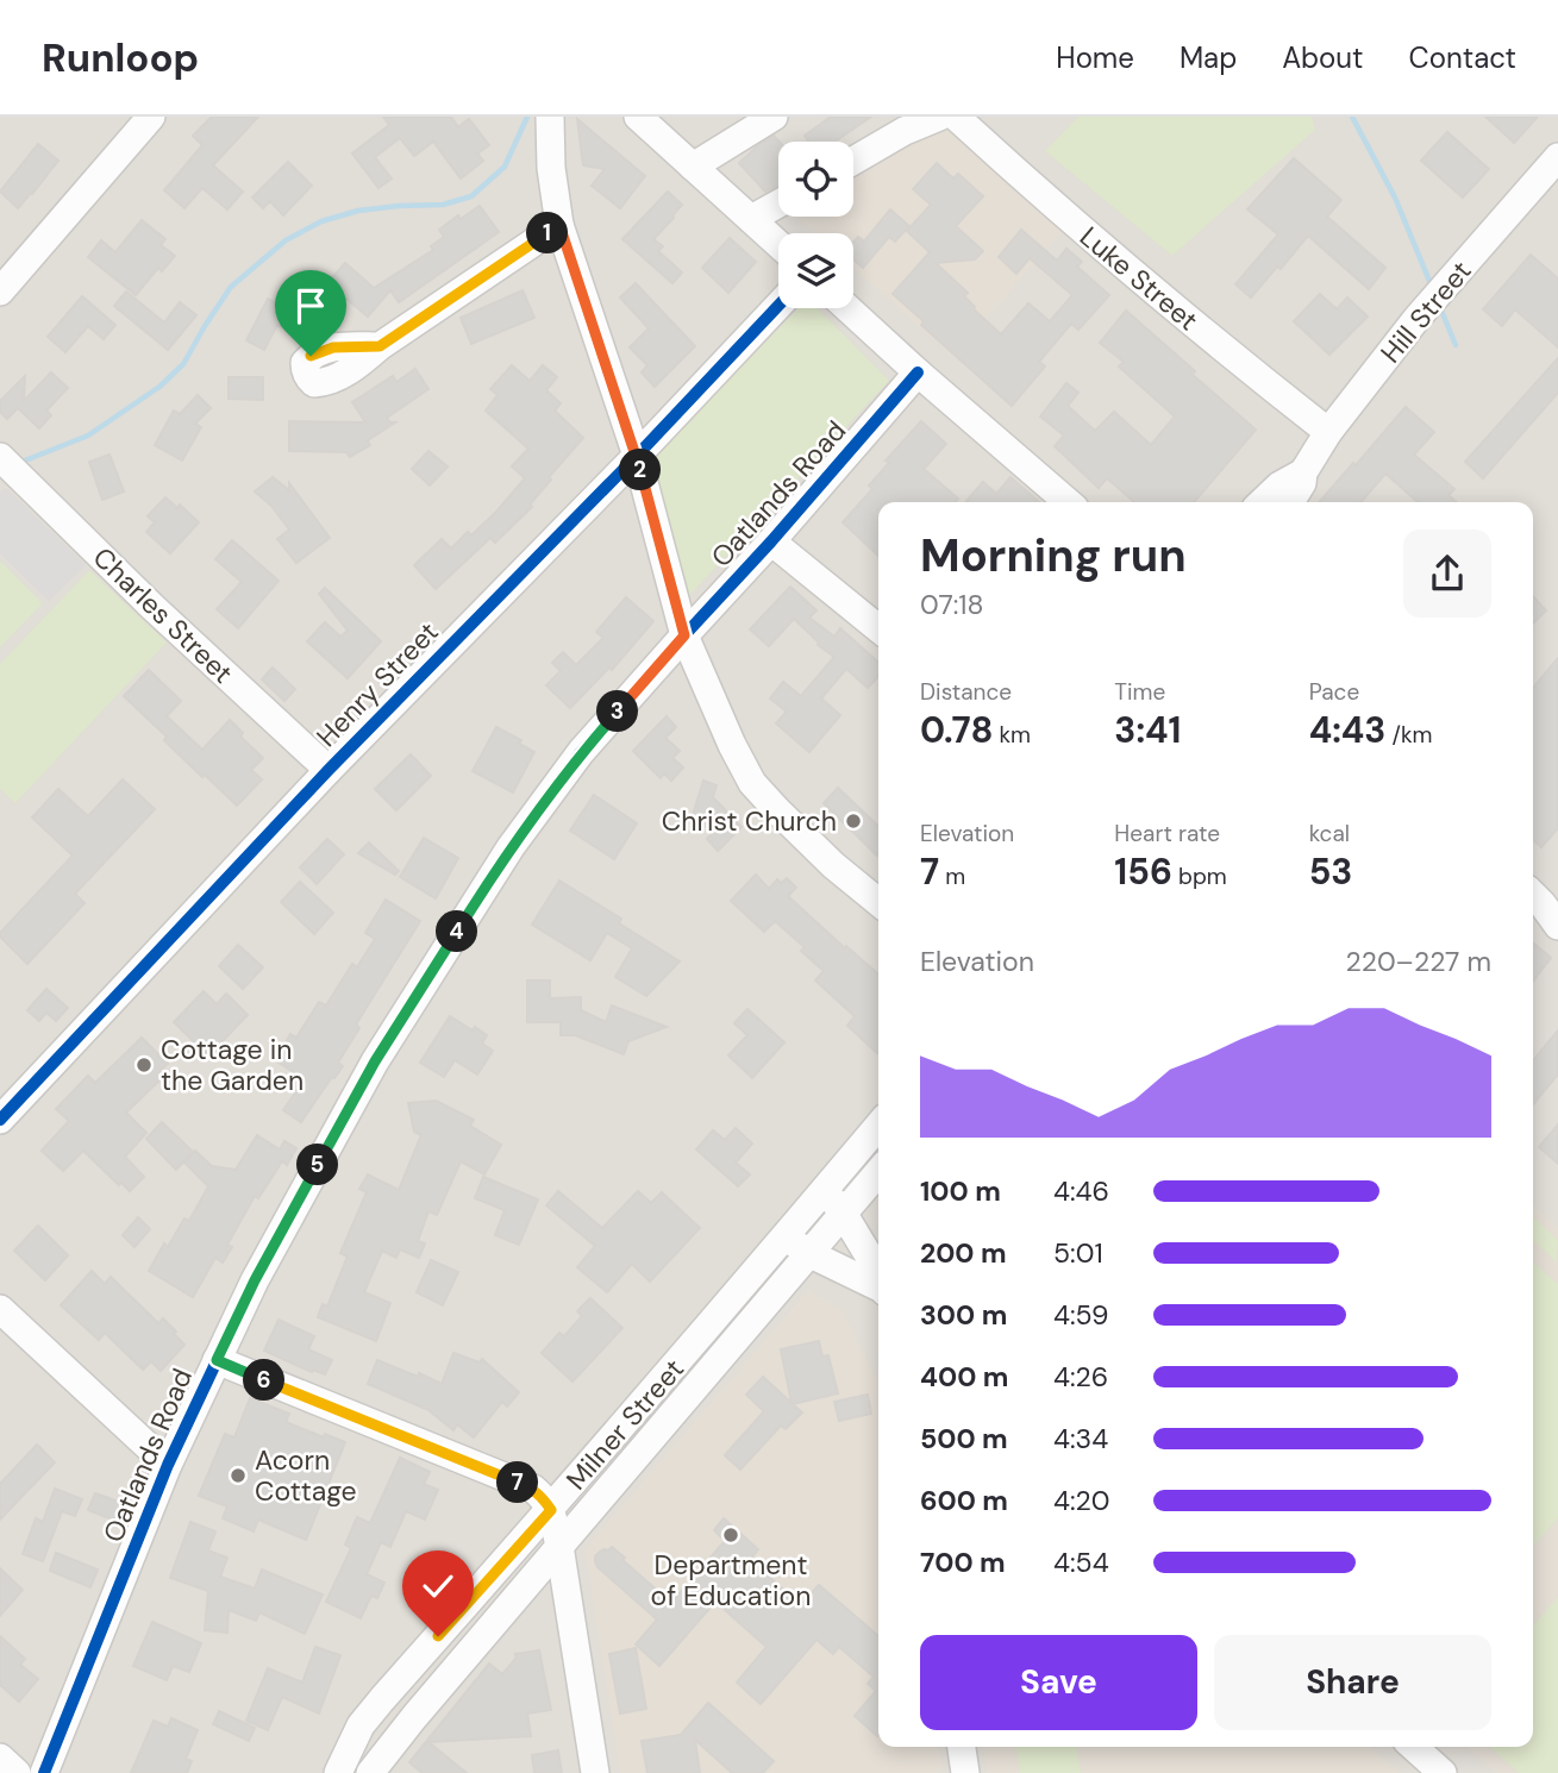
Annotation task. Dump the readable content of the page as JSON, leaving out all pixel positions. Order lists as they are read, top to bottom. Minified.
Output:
{"streets":{"street":["Luke Street","Hill Street","Oatlands Road","Charles Street","Henry Street","Milner Street"]},"crossings":[["Luke Street","Hill Street"],["Charles Street","Henry Street"]],"places":["Christ Church","Cottage in the Garden","Acorn Cottage","Department of Education"],"page":{"header":"Runloop","nav":["Home","Map","About","Contact"],"pins":["1","2","3","4","5","6","7"],"heading":["Morning run","07:18"],"stats":[["Distance","0.78 km"],["Time","3:41"],["Pace","4:43 /km"],["Elevation","7 m"],["Heart rate","156 bpm"],["kcal","53"]],"chart":["Elevation","220–227 m"],"list":[{"name":"100 m","note":"4:46"},{"name":"200 m","note":"5:01"},{"name":"300 m","note":"4:59"},{"name":"400 m","note":"4:26"},{"name":"500 m","note":"4:34"},{"name":"600 m","note":"4:20"},{"name":"700 m","note":"4:54"}],"buttons":["Save","Share"]}}
